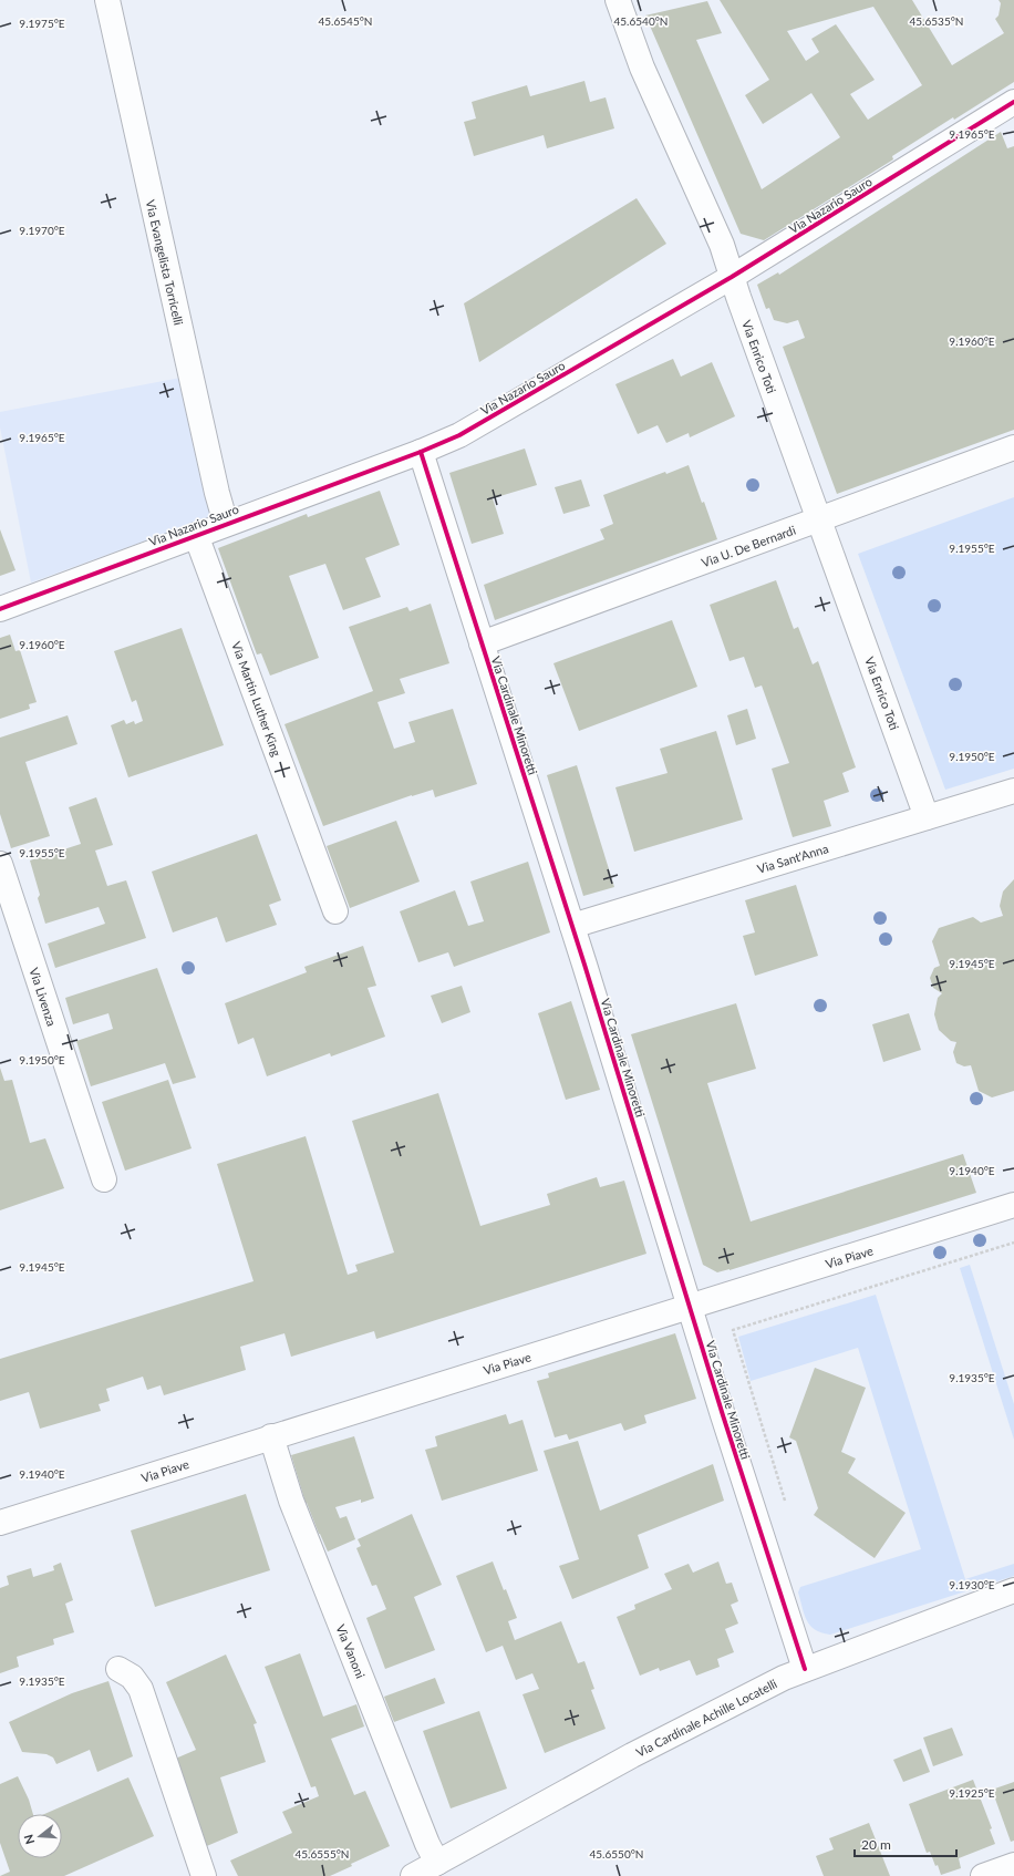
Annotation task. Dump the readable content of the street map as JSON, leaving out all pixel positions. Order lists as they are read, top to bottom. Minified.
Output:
{"streets":{"street":["Via Nazario Sauro","Via Evangelista Torricelli","Via Enrico Toti","Via U. De Bernardi","Via Martin Luther King","Via Cardinale Minoretti","Via Sant'Anna","Via Livenza","Via Piave","Via Vanoni","Via Cardinale Achille Locatelli"]},"crossings":[["Via Nazario Sauro","Via Evangelista Torricelli"],["Via Nazario Sauro","Via Enrico Toti"],["Via Nazario Sauro","Via Martin Luther King"],["Via Nazario Sauro","Via Cardinale Minoretti"],["Via Enrico Toti","Via U. De Bernardi"],["Via Enrico Toti","Via Sant'Anna"],["Via U. De Bernardi","Via Cardinale Minoretti"],["Via Cardinale Minoretti","Via Sant'Anna"],["Via Cardinale Minoretti","Via Piave"],["Via Cardinale Minoretti","Via Cardinale Achille Locatelli"],["Via Piave","Via Vanoni"],["Via Vanoni","Via Cardinale Achille Locatelli"]],"scale_bar":"20 m","north":"left","coordinates":["45.6545°N","45.6540°N","45.6535°N","9.1975°E","9.1965°E","9.1970°E","9.1960°E","9.1955°E","9.1950°E","9.1945°E","9.1940°E","9.1935°E","9.1930°E","9.1925°E","45.6555°N","45.6550°N"]}
